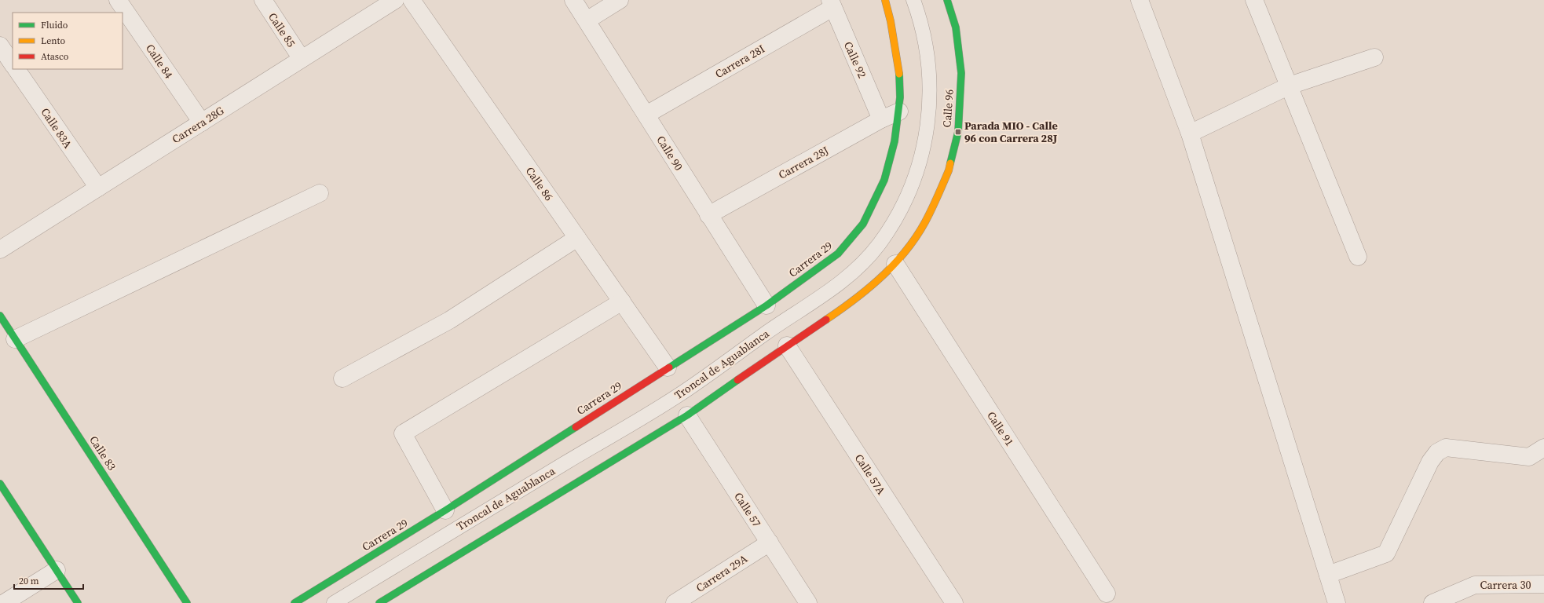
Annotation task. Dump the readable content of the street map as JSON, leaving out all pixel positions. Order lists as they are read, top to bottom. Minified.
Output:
{"streets":{"street":["Calle 85","Calle 92","Calle 84","Carrera 28I","Calle 96","Carrera 28G","Calle 83A","Calle 90","Carrera 28J","Calle 86","Carrera 29","Calle 91","Calle 83","Calle 57A","Calle 57","Carrera 29A","Carrera 30"],"lane":["Troncal de Aguablanca"]},"crossings":[["Calle 85","Carrera 28G"],["Calle 92","Carrera 28I"],["Calle 92","Carrera 28J"],["Calle 84","Carrera 28G"],["Carrera 28I","Calle 90"],["Calle 96","Calle 91"],["Carrera 28G","Calle 83A"],["Calle 90","Carrera 28J"],["Calle 90","Carrera 29"],["Carrera 28J","Carrera 29"],["Calle 86","Carrera 29"],["Calle 57","Carrera 29A"]],"places":{"transit":["Parada MIO - Calle 96 con Carrera 28J"]},"legend":["Fluido","Lento","Atasco"],"scale_bar":"20 m"}
